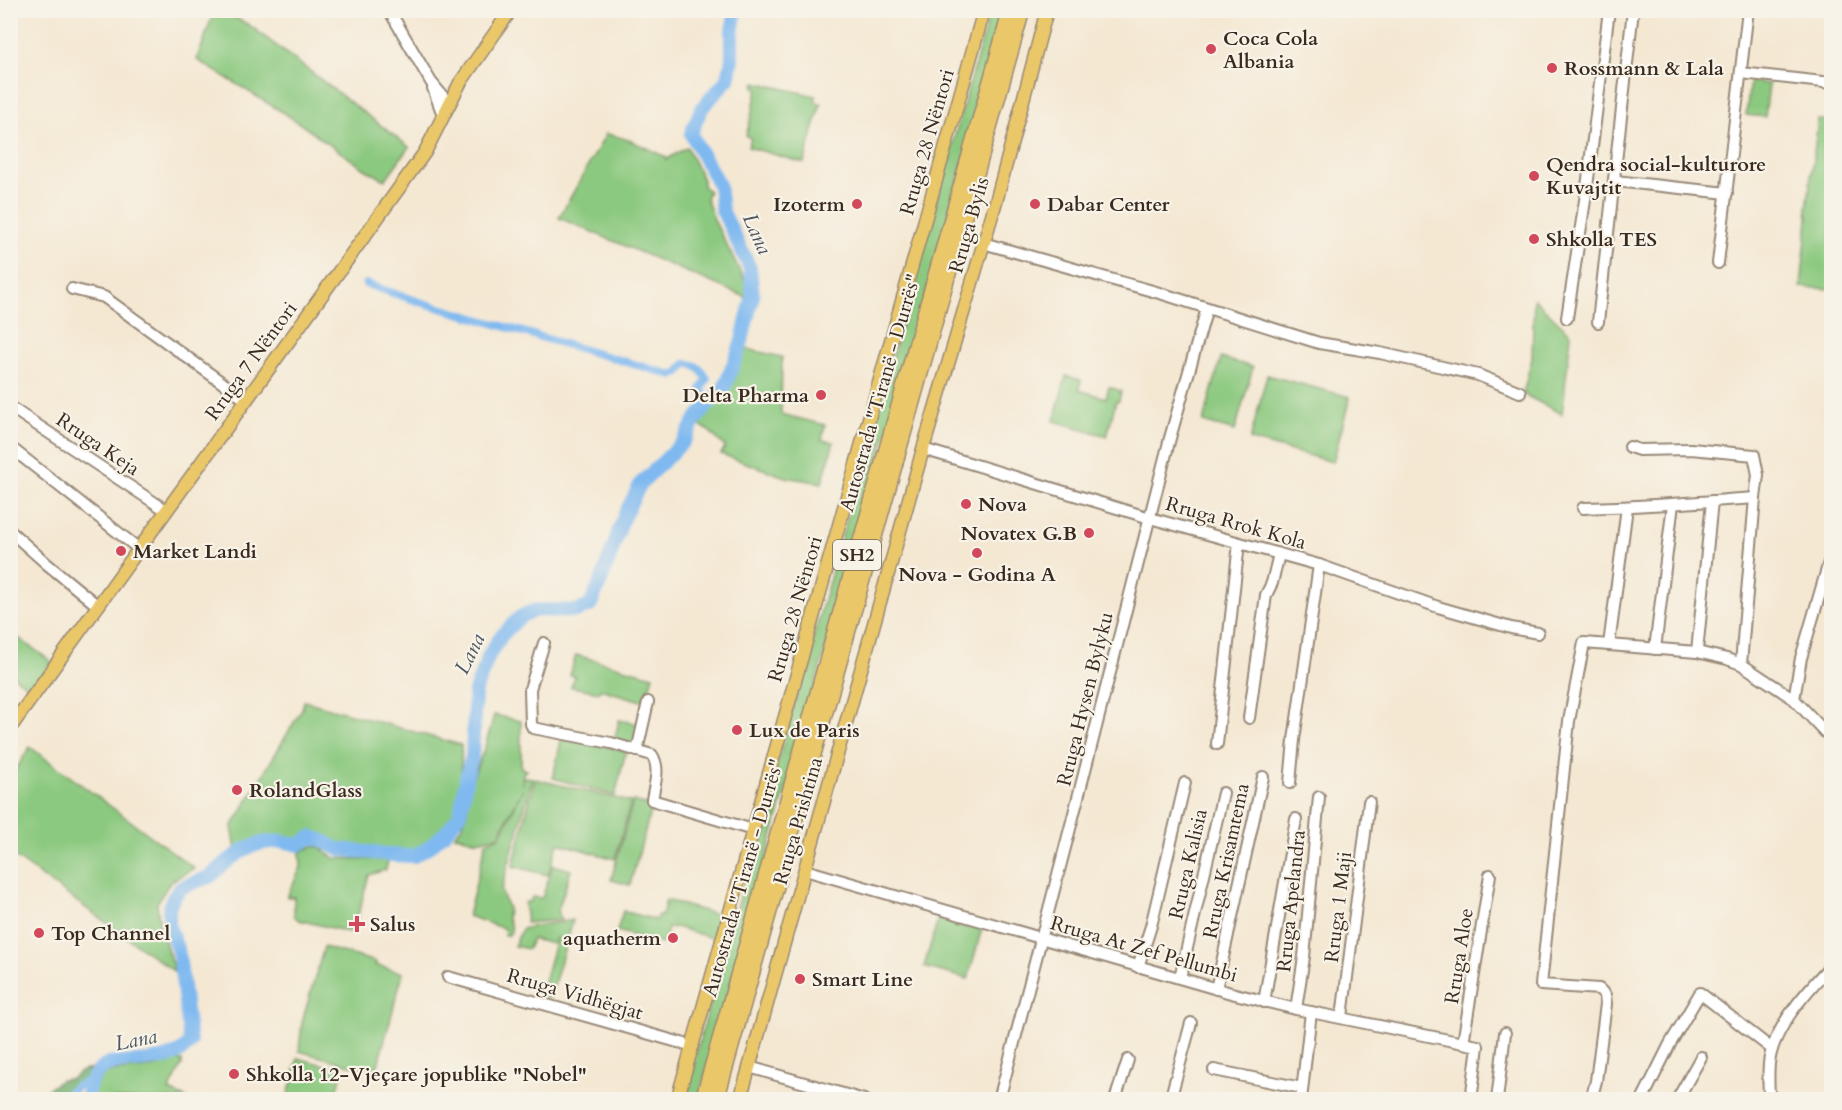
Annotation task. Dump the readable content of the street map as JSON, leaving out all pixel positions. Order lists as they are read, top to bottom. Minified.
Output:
{"streets":{"highway":["Autostrada \"Tiranë - Durrës\"","SH2"],"main road":["Rruga 28 Nëntori","Rruga Bylis","Rruga 7 Nëntori","Rruga Prishtina"],"street":["Rruga Keja","Rruga Rrok Kola","Rruga Hysen Bylyku","Rruga Krisamtema","Rruga Kalisia","Rruga Apelandra","Rruga 1 Maji","Rruga At Zef Pellumbi","Rruga Aloe","Rruga Vidhëgjat"]},"crossings":[["Rruga 28 Nëntori","Rruga Vidhëgjat"],["Rruga Bylis","Rruga Rrok Kola"],["Rruga Bylis","Rruga Prishtina"],["Rruga 7 Nëntori","Rruga Keja"],["Rruga Rrok Kola","Rruga Hysen Bylyku"],["Rruga Rrok Kola","Rruga Prishtina"],["Rruga Hysen Bylyku","Rruga At Zef Pellumbi"],["Rruga Prishtina","Rruga At Zef Pellumbi"],["Rruga Krisamtema","Rruga At Zef Pellumbi"],["Rruga Kalisia","Rruga At Zef Pellumbi"],["Rruga Apelandra","Rruga At Zef Pellumbi"],["Rruga 1 Maji","Rruga At Zef Pellumbi"],["Rruga At Zef Pellumbi","Rruga Aloe"]],"water":["Lana"],"places":{"other":["Coca Cola Albania","Rossmann & Lala","Qendra social-kulturore Kuvajtit","Izoterm","Dabar Center","Shkolla TES","Delta Pharma","Nova","Novatex G.B","Market Landi","Nova - Godina A","Lux de Paris","RolandGlass","Top Channel","aquatherm","Smart Line","Shkolla 12-Vjeçare jopublike \"Nobel\""],"health":["Salus"]}}
